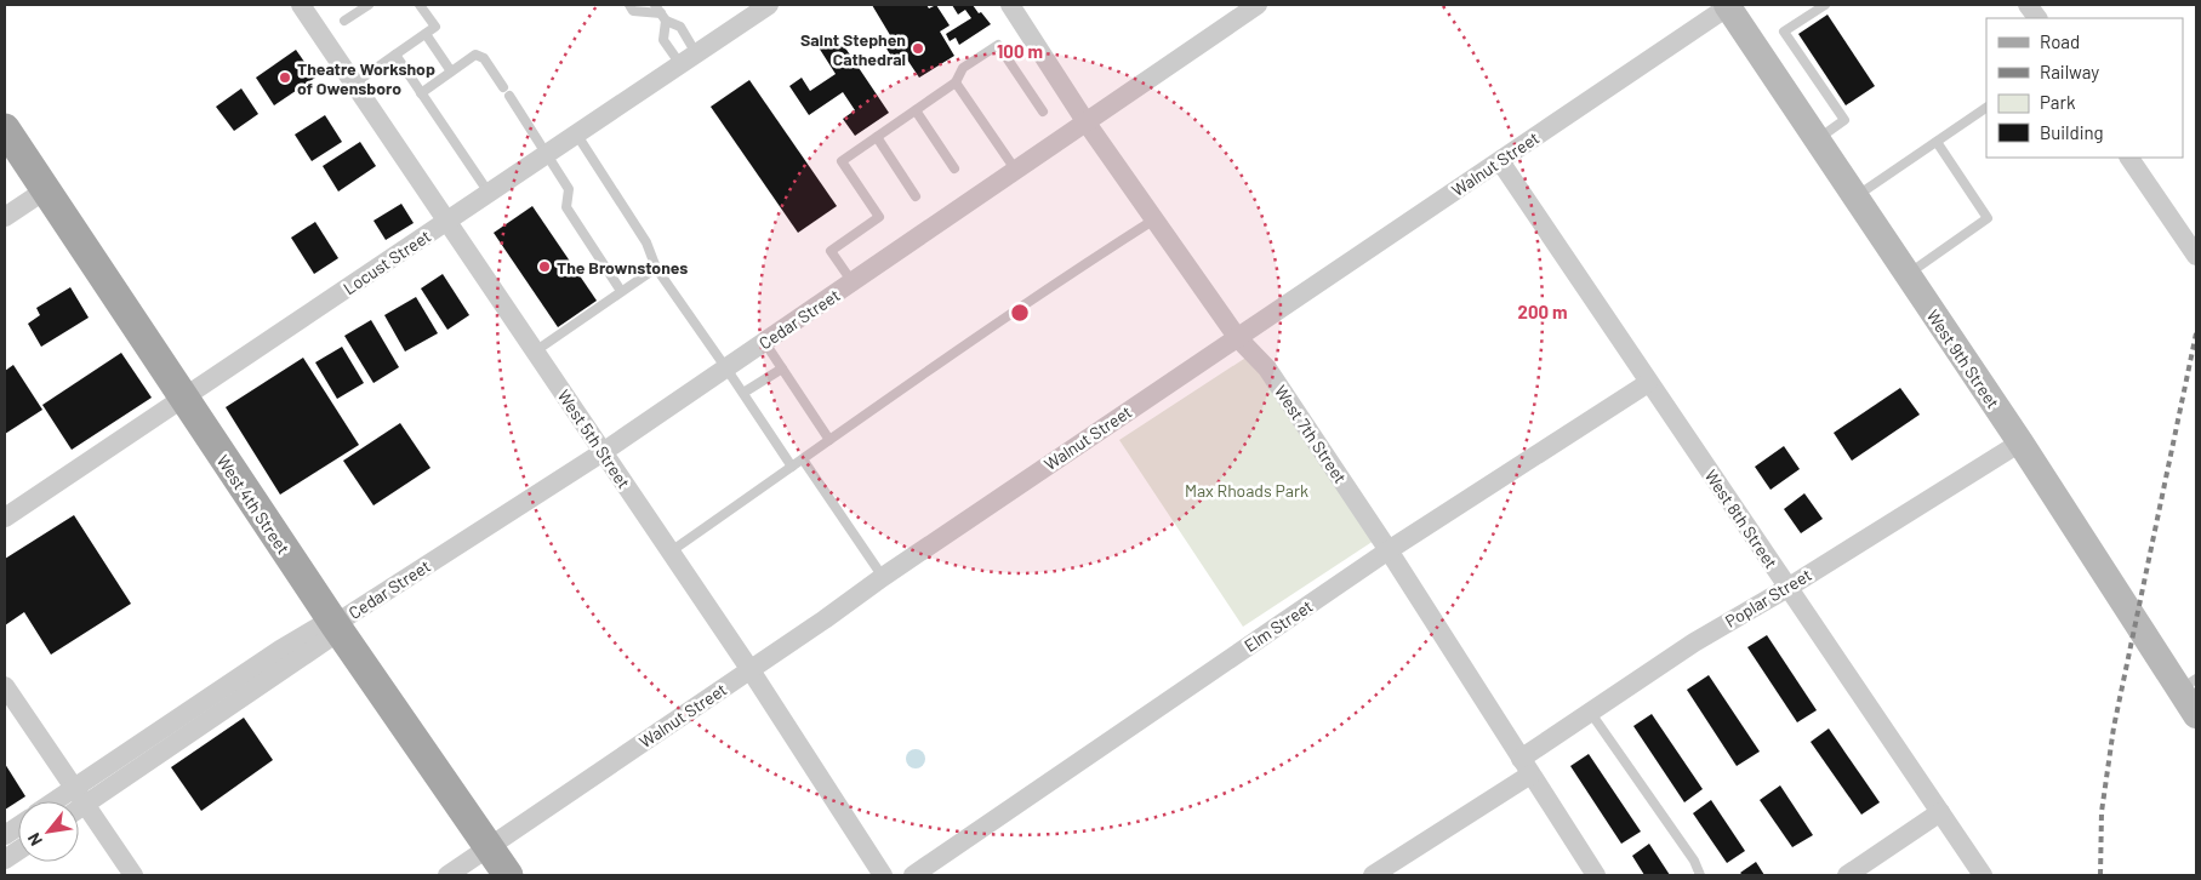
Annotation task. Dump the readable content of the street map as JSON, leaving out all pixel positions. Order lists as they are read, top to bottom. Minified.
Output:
{"streets":{"main road":["West 4th Street"],"street":["Walnut Street","Locust Street","Cedar Street","West 9th Street","West 7th Street","West 5th Street","West 8th Street","Poplar Street","Elm Street"]},"crossings":[["Walnut Street","West 9th Street"],["Walnut Street","West 7th Street"],["Walnut Street","West 5th Street"],["Walnut Street","West 4th Street"],["Walnut Street","West 8th Street"],["Locust Street","West 5th Street"],["Locust Street","West 4th Street"],["Cedar Street","West 7th Street"],["Cedar Street","West 5th Street"],["Cedar Street","West 4th Street"],["West 9th Street","Poplar Street"],["West 7th Street","Poplar Street"],["West 7th Street","Elm Street"],["West 8th Street","Poplar Street"],["West 8th Street","Elm Street"]],"parks":["Max Rhoads Park"],"places":["Saint Stephen Cathedral","Theatre Workshop of Owensboro","The Brownstones"],"legend":["Road","Railway","Park","Building"],"north":"bottom left","rings":["100 m","200 m"]}
